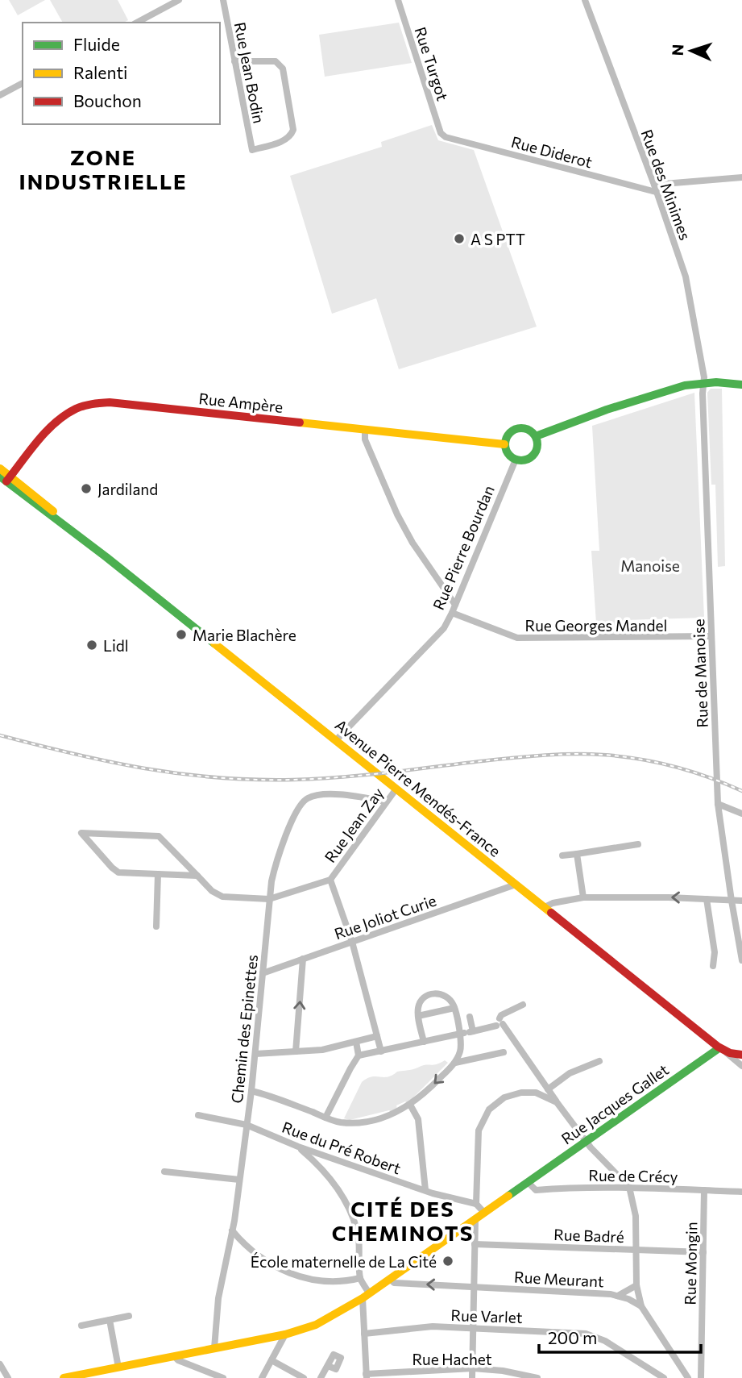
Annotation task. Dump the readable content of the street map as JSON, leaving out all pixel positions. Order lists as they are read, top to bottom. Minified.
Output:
{"streets":{"main road":["Rue Ampère","Avenue Pierre Mendés-France","Rue Jacques Gallet"],"street":["Rue Turgot","Rue Jean Bodin","Rue Diderot","Rue des Minimes","Rue Pierre Bourdan","Rue Georges Mandel","Rue de Manoise","Rue Jean Zay","Rue Joliot Curie","Chemin des Epinettes","Rue du Pré Robert","Rue de Crécy","Rue Badré","Rue Mongin","Rue Meurant","Rue Varlet","Rue Hachet"]},"crossings":[["Rue Turgot","Rue Diderot"],["Rue Diderot","Rue des Minimes"],["Rue des Minimes","Rue de Manoise"],["Rue Ampère","Rue Pierre Bourdan"],["Rue Ampère","Avenue Pierre Mendés-France"],["Rue Pierre Bourdan","Rue Georges Mandel"],["Rue Pierre Bourdan","Avenue Pierre Mendés-France"],["Rue Georges Mandel","Rue de Manoise"],["Avenue Pierre Mendés-France","Rue Jean Zay"],["Avenue Pierre Mendés-France","Rue Joliot Curie"],["Avenue Pierre Mendés-France","Rue Jacques Gallet"],["Rue Jean Zay","Chemin des Epinettes"],["Rue Joliot Curie","Chemin des Epinettes"],["Chemin des Epinettes","Rue Jacques Gallet"],["Chemin des Epinettes","Rue du Pré Robert"],["Rue Jacques Gallet","Rue de Crécy"],["Rue Jacques Gallet","Rue Meurant"],["Rue de Crécy","Rue Mongin"],["Rue Badré","Rue Mongin"]],"districts":["ZONE INDUSTRIELLE","CITÉ DES CHEMINOTS"],"parks":["Manoise"],"places":["A S PTT","Jardiland","Marie Blachère","Lidl","École maternelle de La Cité"],"legend":["Fluide","Ralenti","Bouchon"],"scale_bar":"200 m","north":"left"}
